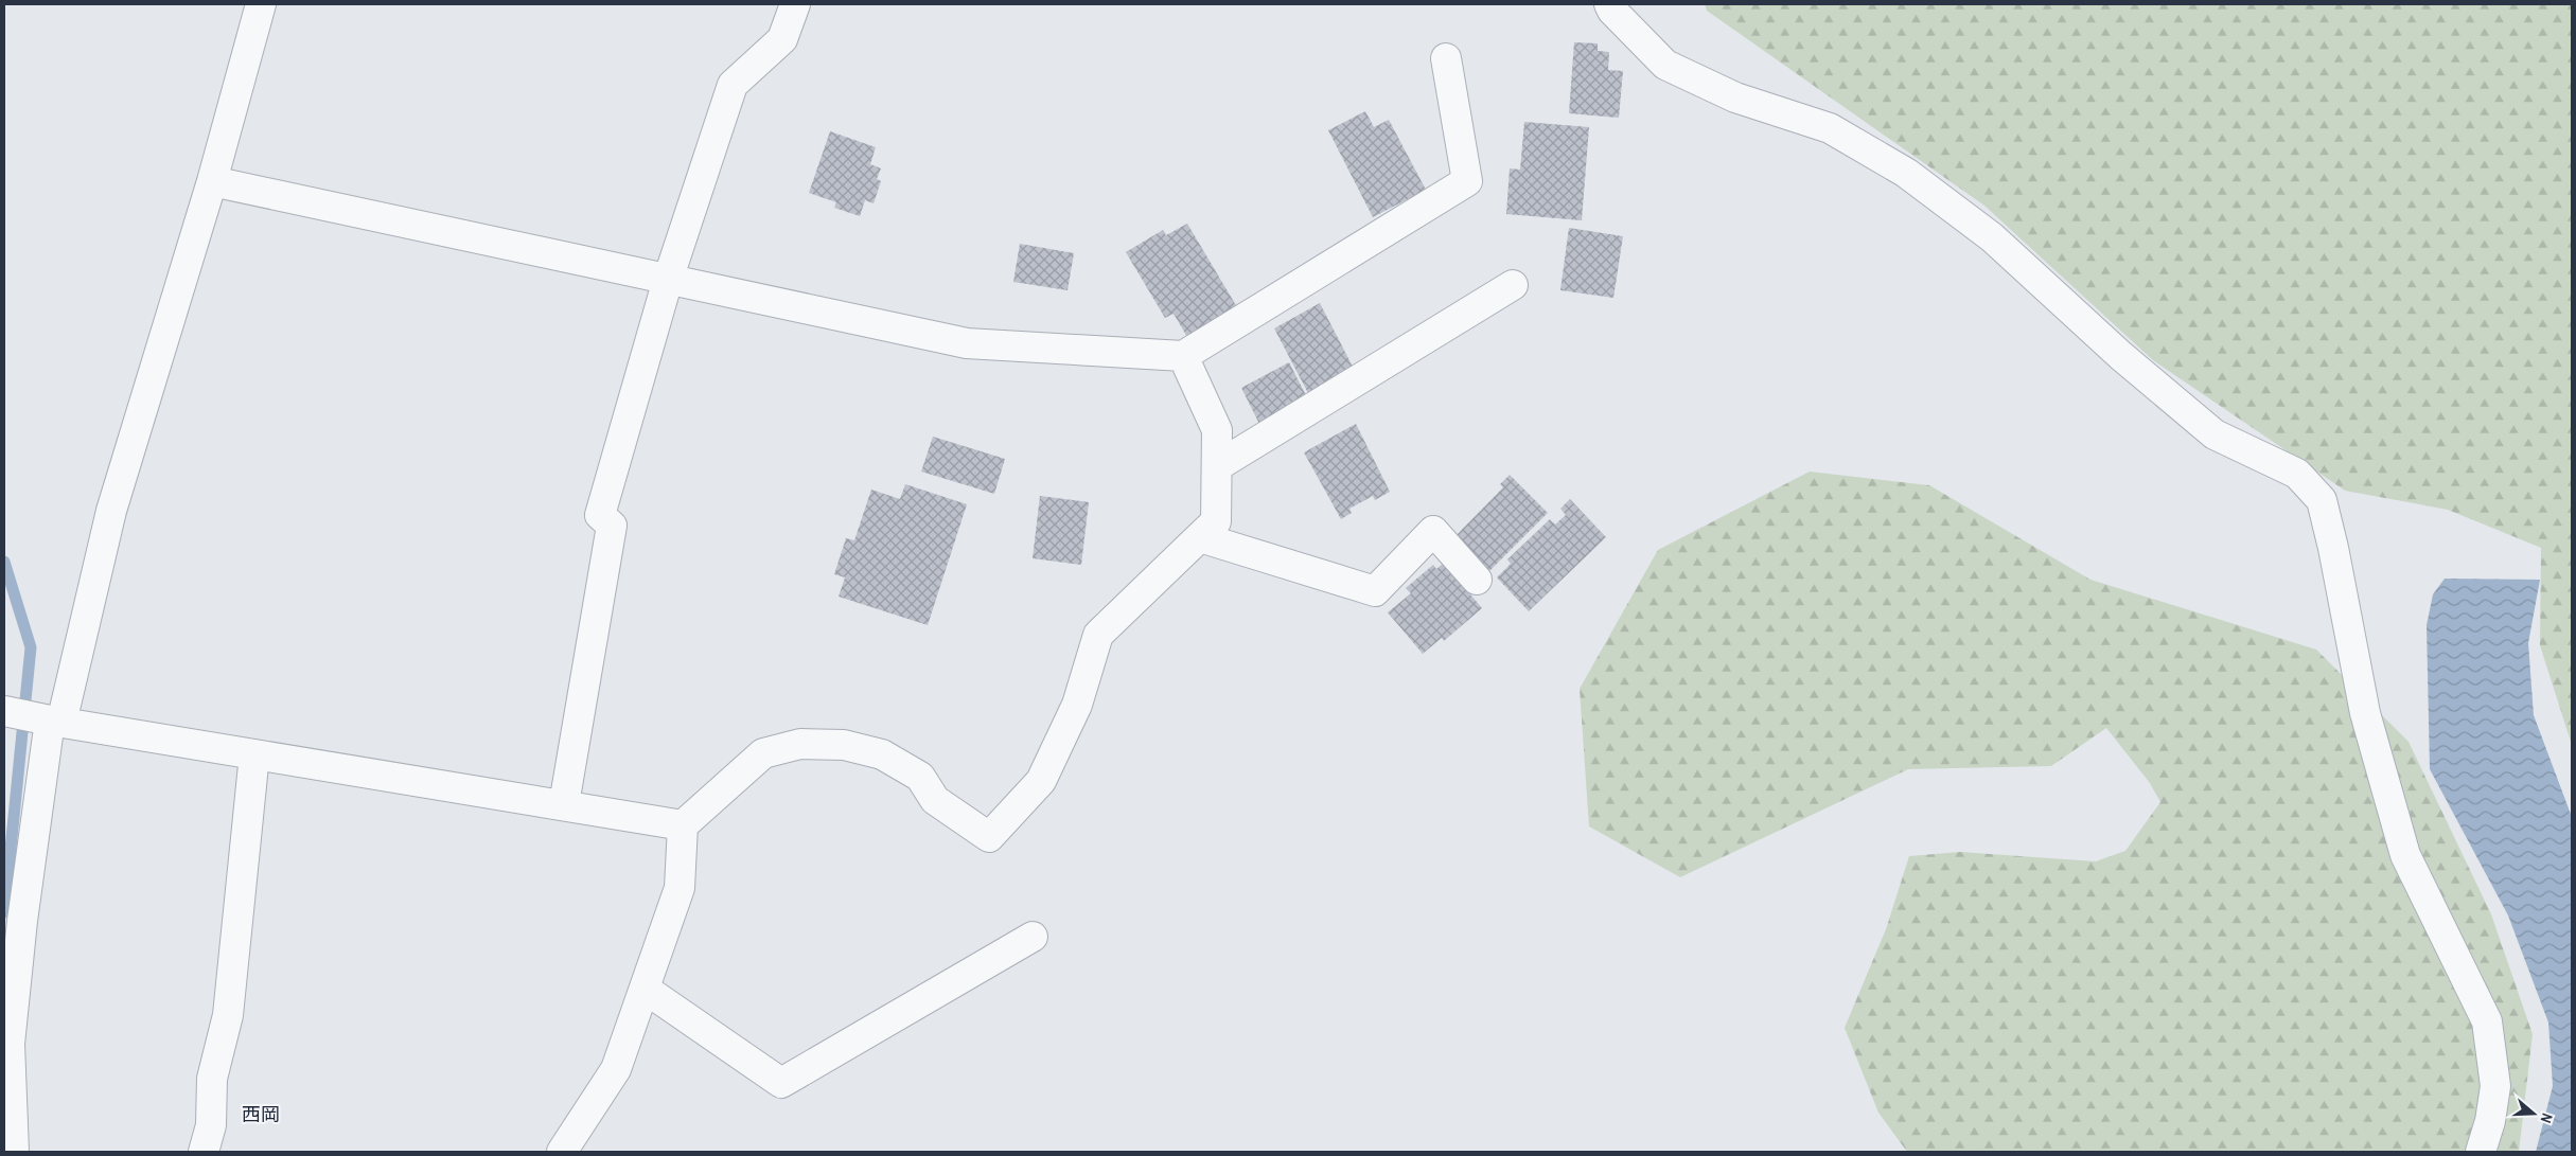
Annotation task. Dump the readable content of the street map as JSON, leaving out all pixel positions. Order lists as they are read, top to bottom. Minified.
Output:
{"districts":["西岡"],"north":"right"}
